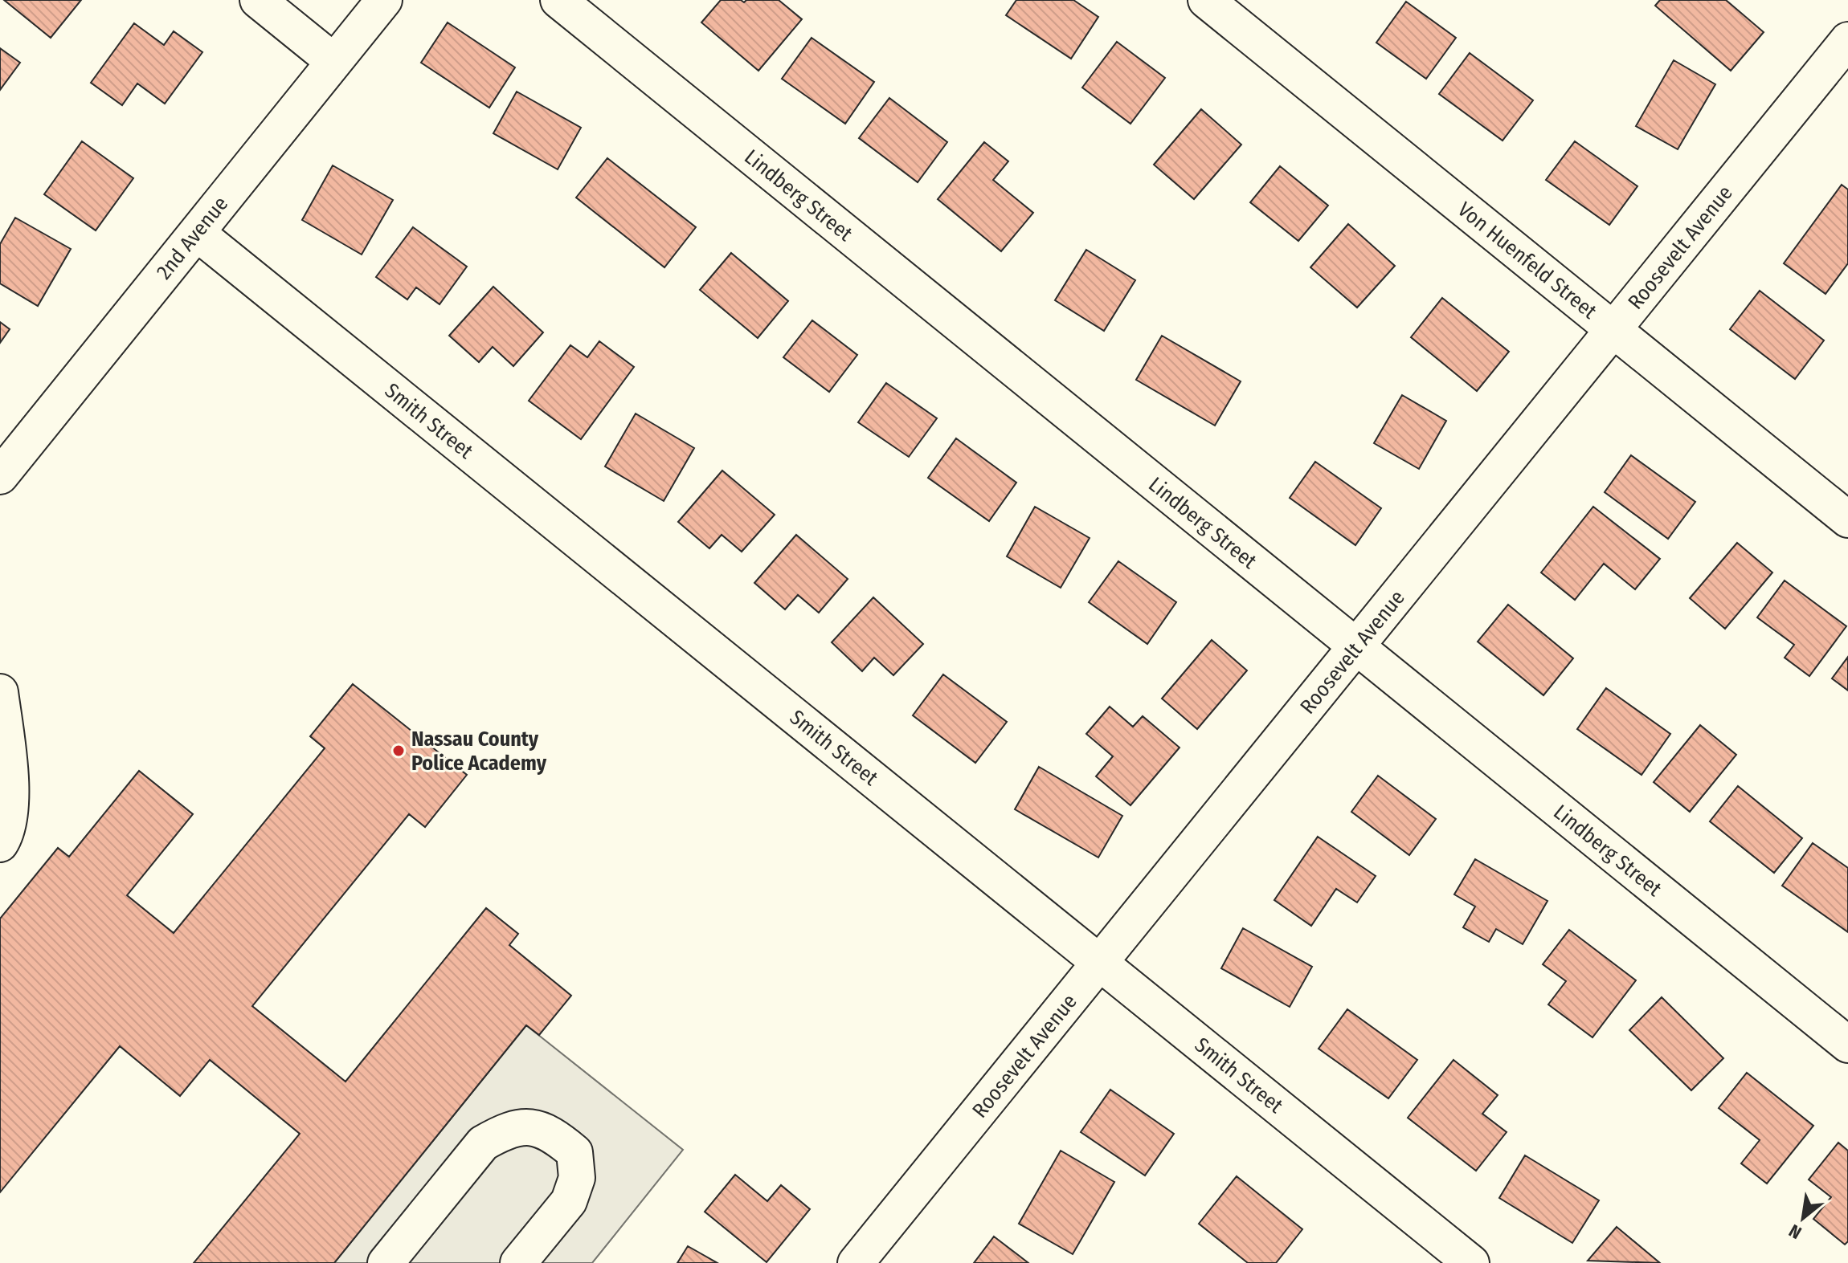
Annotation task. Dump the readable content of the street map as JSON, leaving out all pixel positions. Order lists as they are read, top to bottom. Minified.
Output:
{"streets":{"street":["Lindberg Street","2nd Avenue","Roosevelt Avenue","Von Huenfeld Street","Smith Street"]},"crossings":[["Lindberg Street","Roosevelt Avenue"],["2nd Avenue","Smith Street"],["Roosevelt Avenue","Von Huenfeld Street"],["Roosevelt Avenue","Smith Street"]],"places":["Nassau County Police Academy"],"north":"bottom left"}
